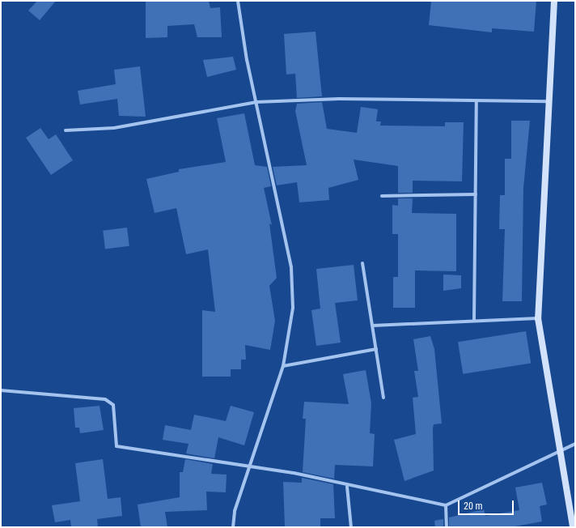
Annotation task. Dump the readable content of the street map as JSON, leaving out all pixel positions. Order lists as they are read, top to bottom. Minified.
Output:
{"scale_bar":"20 m"}
